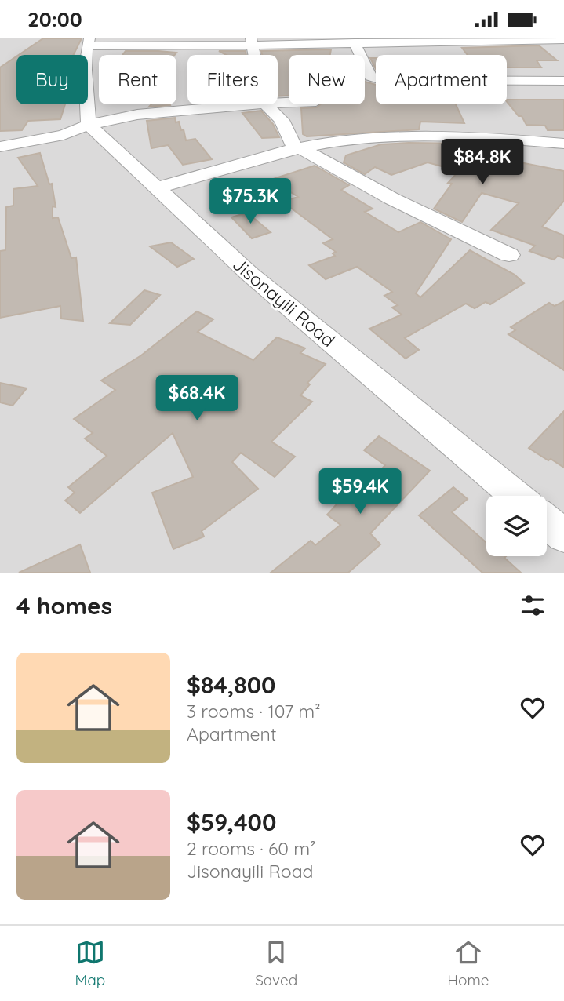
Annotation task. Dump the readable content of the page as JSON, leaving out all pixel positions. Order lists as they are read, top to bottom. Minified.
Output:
{"streets":{"street":["Jisonayili Road"]},"page":{"status":"20:00","chip":["Buy","Rent","Filters","New","Apartment"],"price":["$84.8K","$75.3K","$68.4K","$59.4K"],"heading":"4 homes","list":[{"name":"$84,800","note":"3 rooms · 107 m² · Apartment"},{"name":"$59,400","note":"2 rooms · 60 m² · Jisonayili Road"}],"tabs":["Map","Saved","Home"]}}
